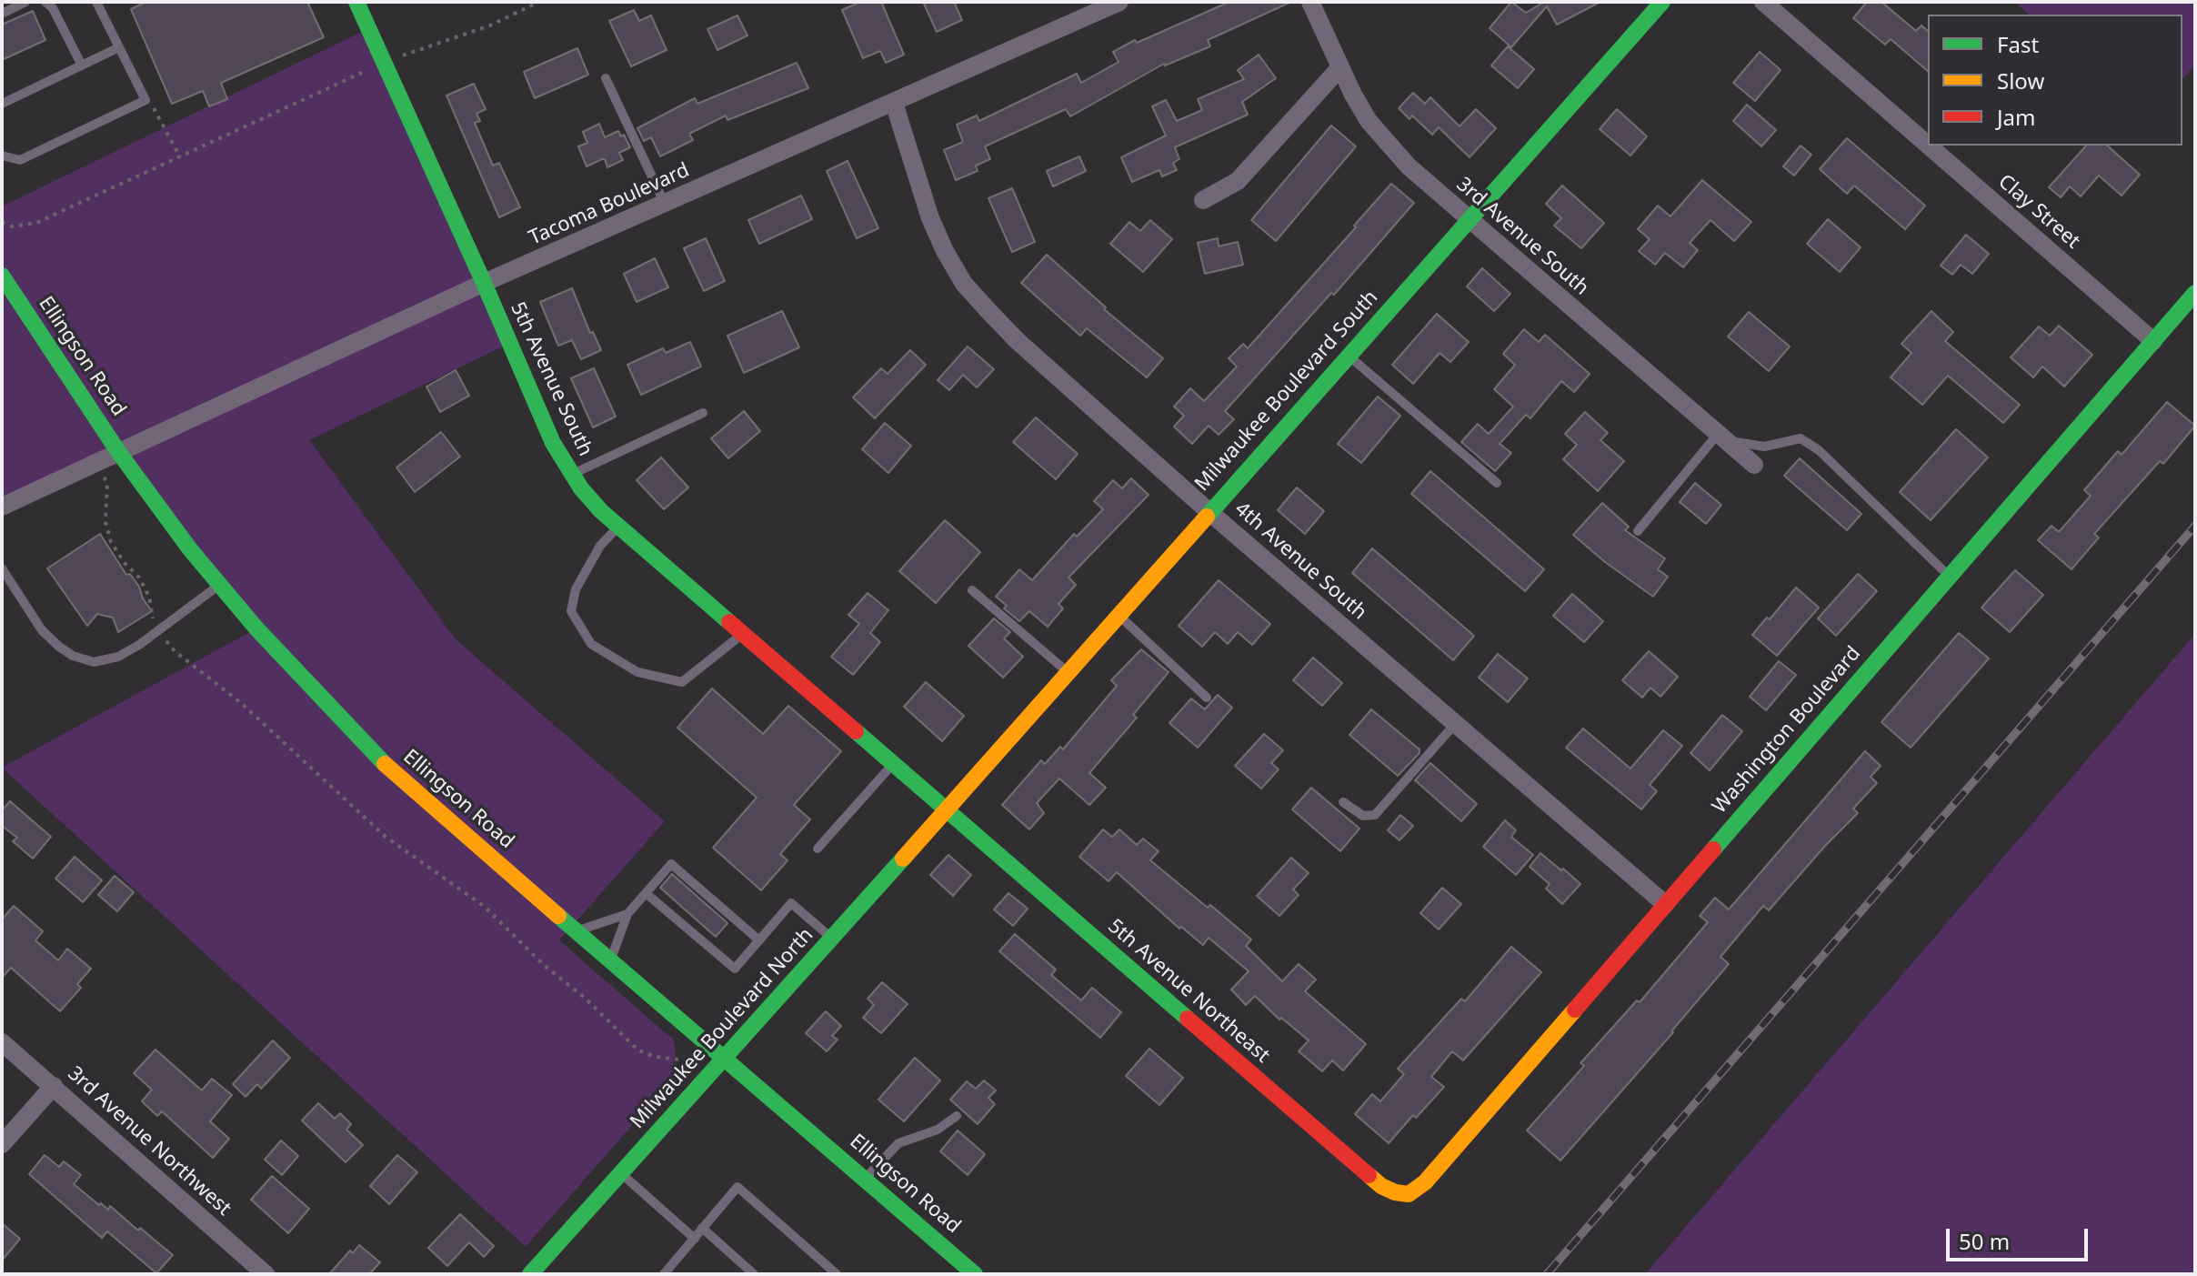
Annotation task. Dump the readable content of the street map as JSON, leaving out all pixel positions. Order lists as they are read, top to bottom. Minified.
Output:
{"streets":{"street":["Tacoma Boulevard","Clay Street","3rd Avenue South","Ellingson Road","5th Avenue South","Milwaukee Boulevard South","4th Avenue South","Washington Boulevard","5th Avenue Northeast","Milwaukee Boulevard North","3rd Avenue Northwest"]},"crossings":[["Tacoma Boulevard","Ellingson Road"],["Tacoma Boulevard","5th Avenue South"],["Tacoma Boulevard","4th Avenue South"],["Clay Street","Washington Boulevard"],["3rd Avenue South","Milwaukee Boulevard South"],["Ellingson Road","Milwaukee Boulevard North"],["5th Avenue South","Milwaukee Boulevard South"],["5th Avenue South","5th Avenue Northeast"],["5th Avenue South","Milwaukee Boulevard North"],["Milwaukee Boulevard South","4th Avenue South"],["Milwaukee Boulevard South","5th Avenue Northeast"],["Milwaukee Boulevard South","Milwaukee Boulevard North"],["4th Avenue South","Washington Boulevard"],["Washington Boulevard","5th Avenue Northeast"],["5th Avenue Northeast","Milwaukee Boulevard North"]],"legend":["Fast","Slow","Jam"],"scale_bar":"50 m"}
